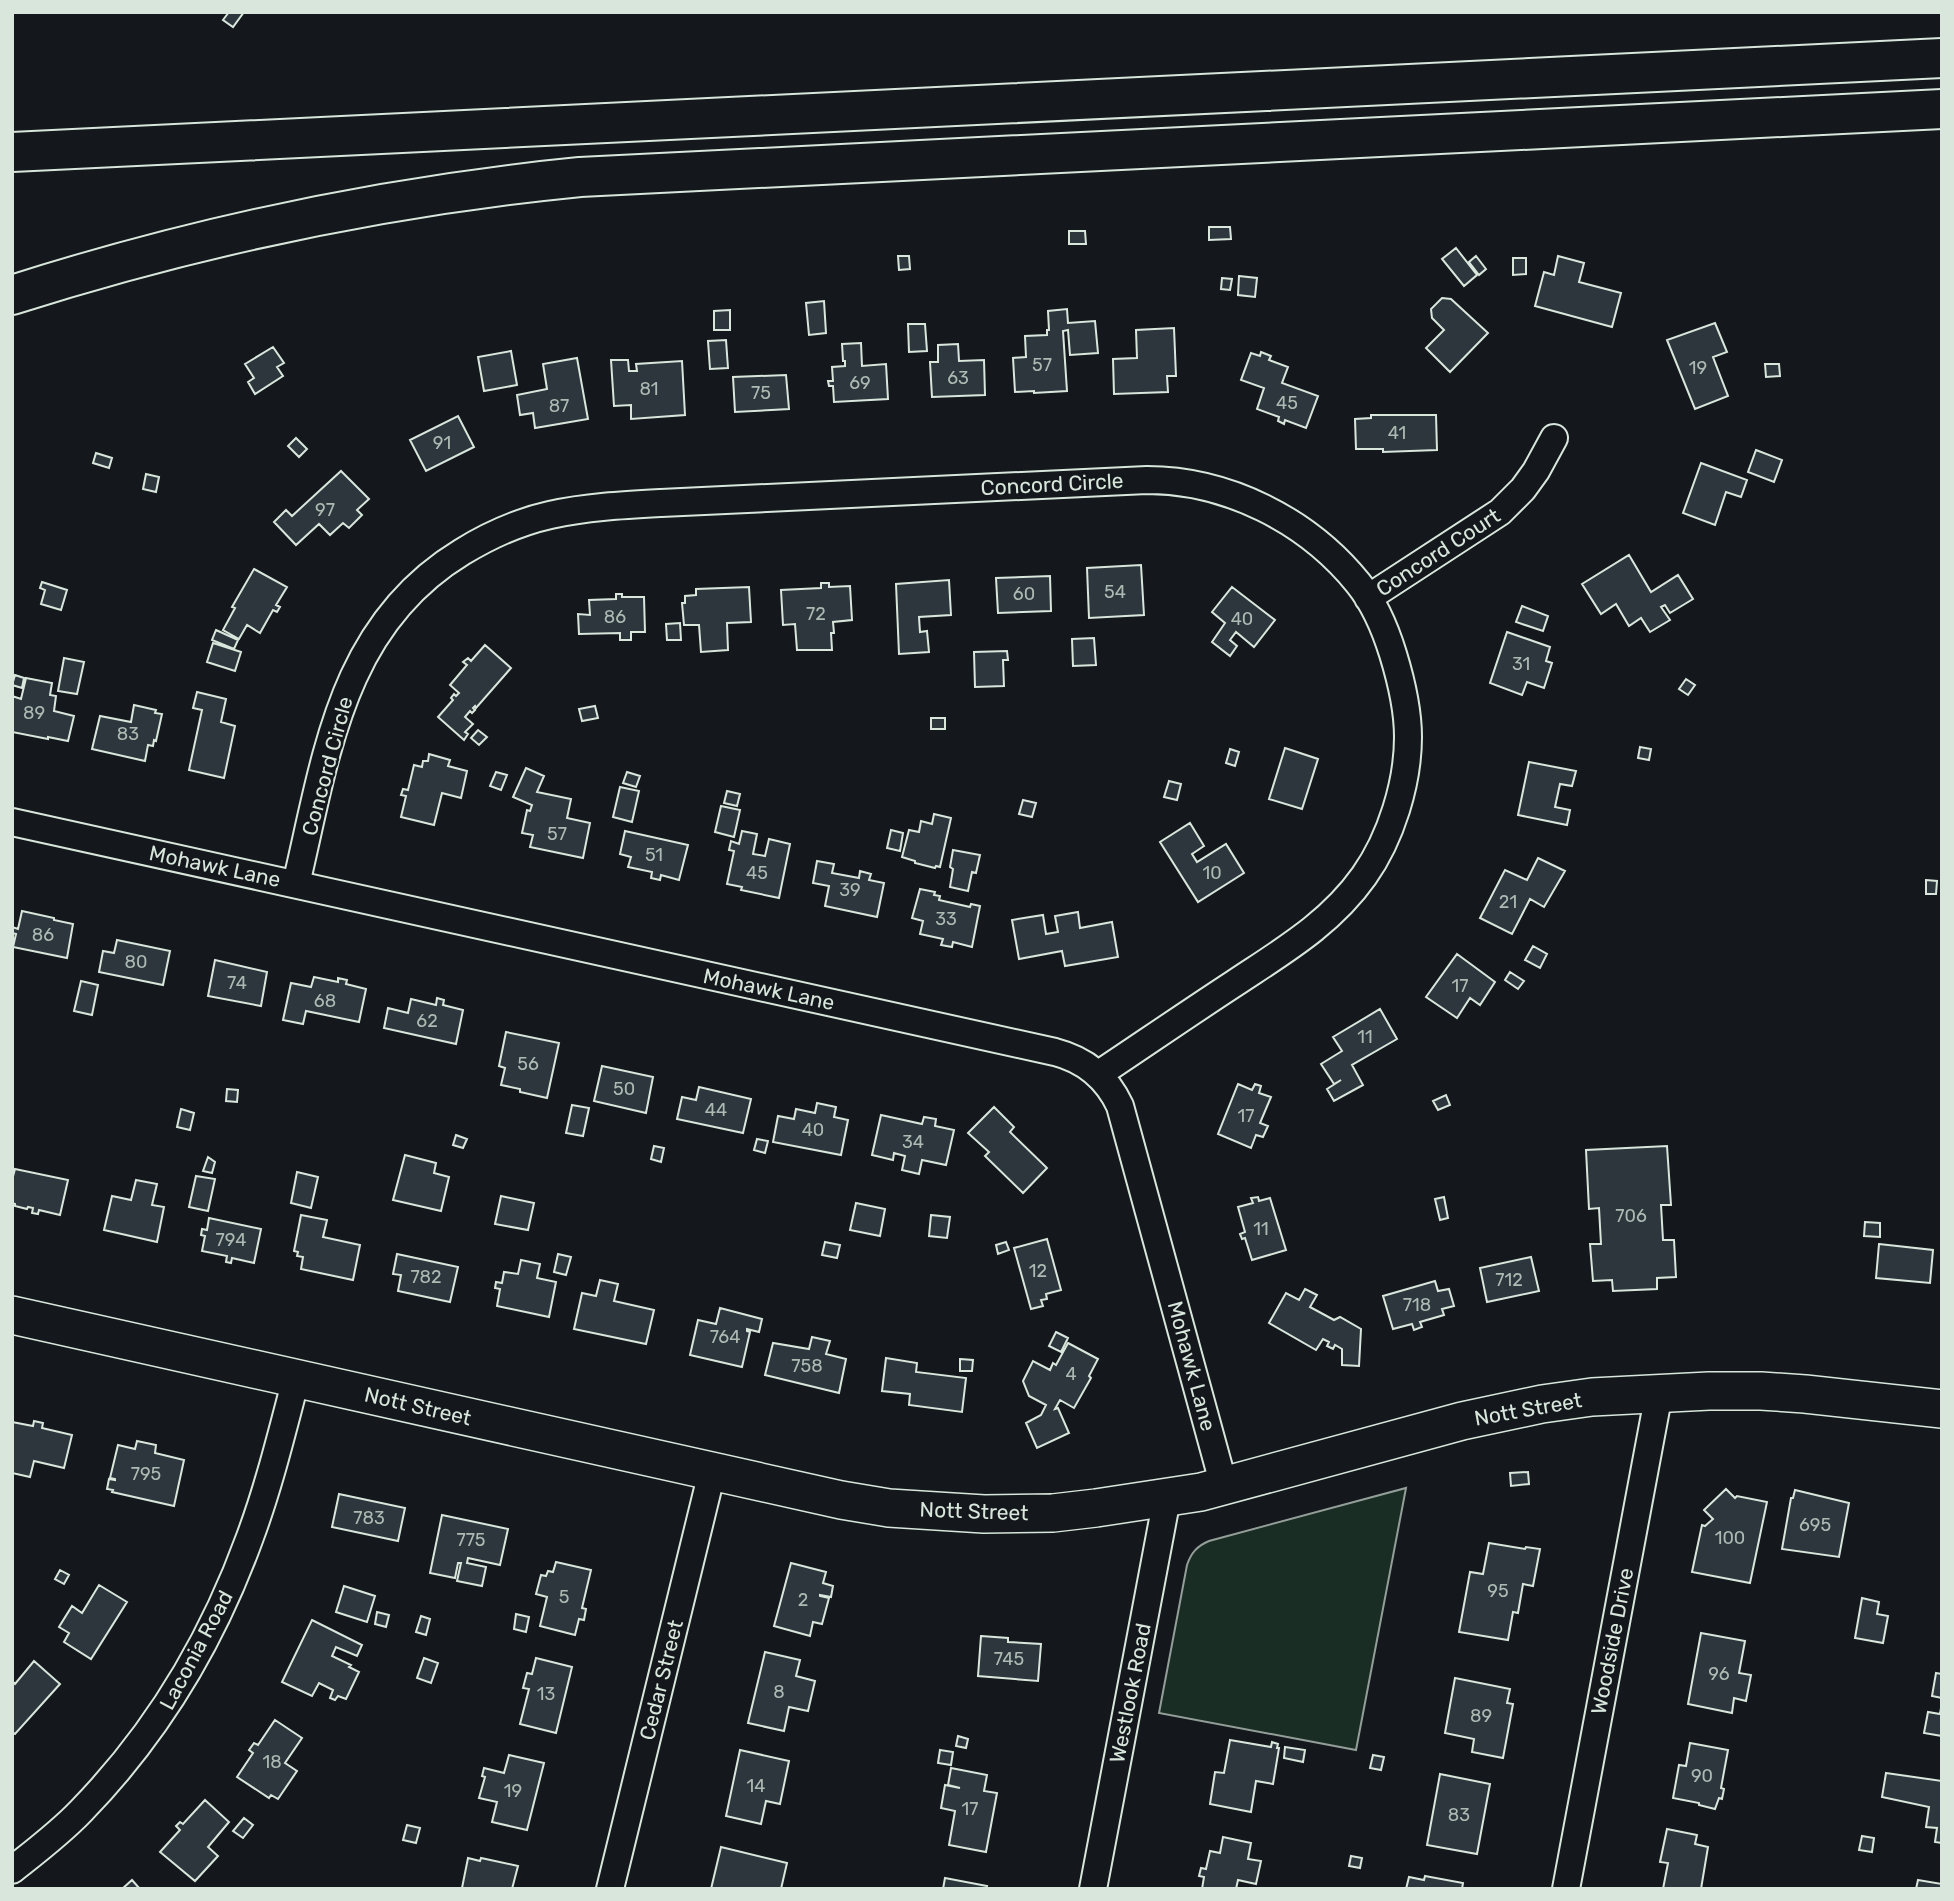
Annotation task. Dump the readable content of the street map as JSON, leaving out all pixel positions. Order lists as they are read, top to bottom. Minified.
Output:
{"streets":{"street":["Concord Circle","Concord Court","Mohawk Lane","Nott Street","Woodside Drive","Laconia Road","Cedar Street","Westlook Road"]},"crossings":[["Concord Circle","Concord Court"],["Concord Circle","Mohawk Lane"],["Mohawk Lane","Nott Street"],["Nott Street","Woodside Drive"],["Nott Street","Laconia Road"],["Nott Street","Cedar Street"],["Nott Street","Westlook Road"]],"house_numbers":["57","19","63","69","81","75","45","87","41","91","97","54","60","72","86","40","31","89","83","57","51","45","10","39","21","33","86","80","74","17","68","62","11","56","50","44","17","40","34","706","11","794","12","782","712","718","764","758","4","795","783","695","100","775","95","5","2","745","96","8","13","89","18","90","14","19","17","83"]}
